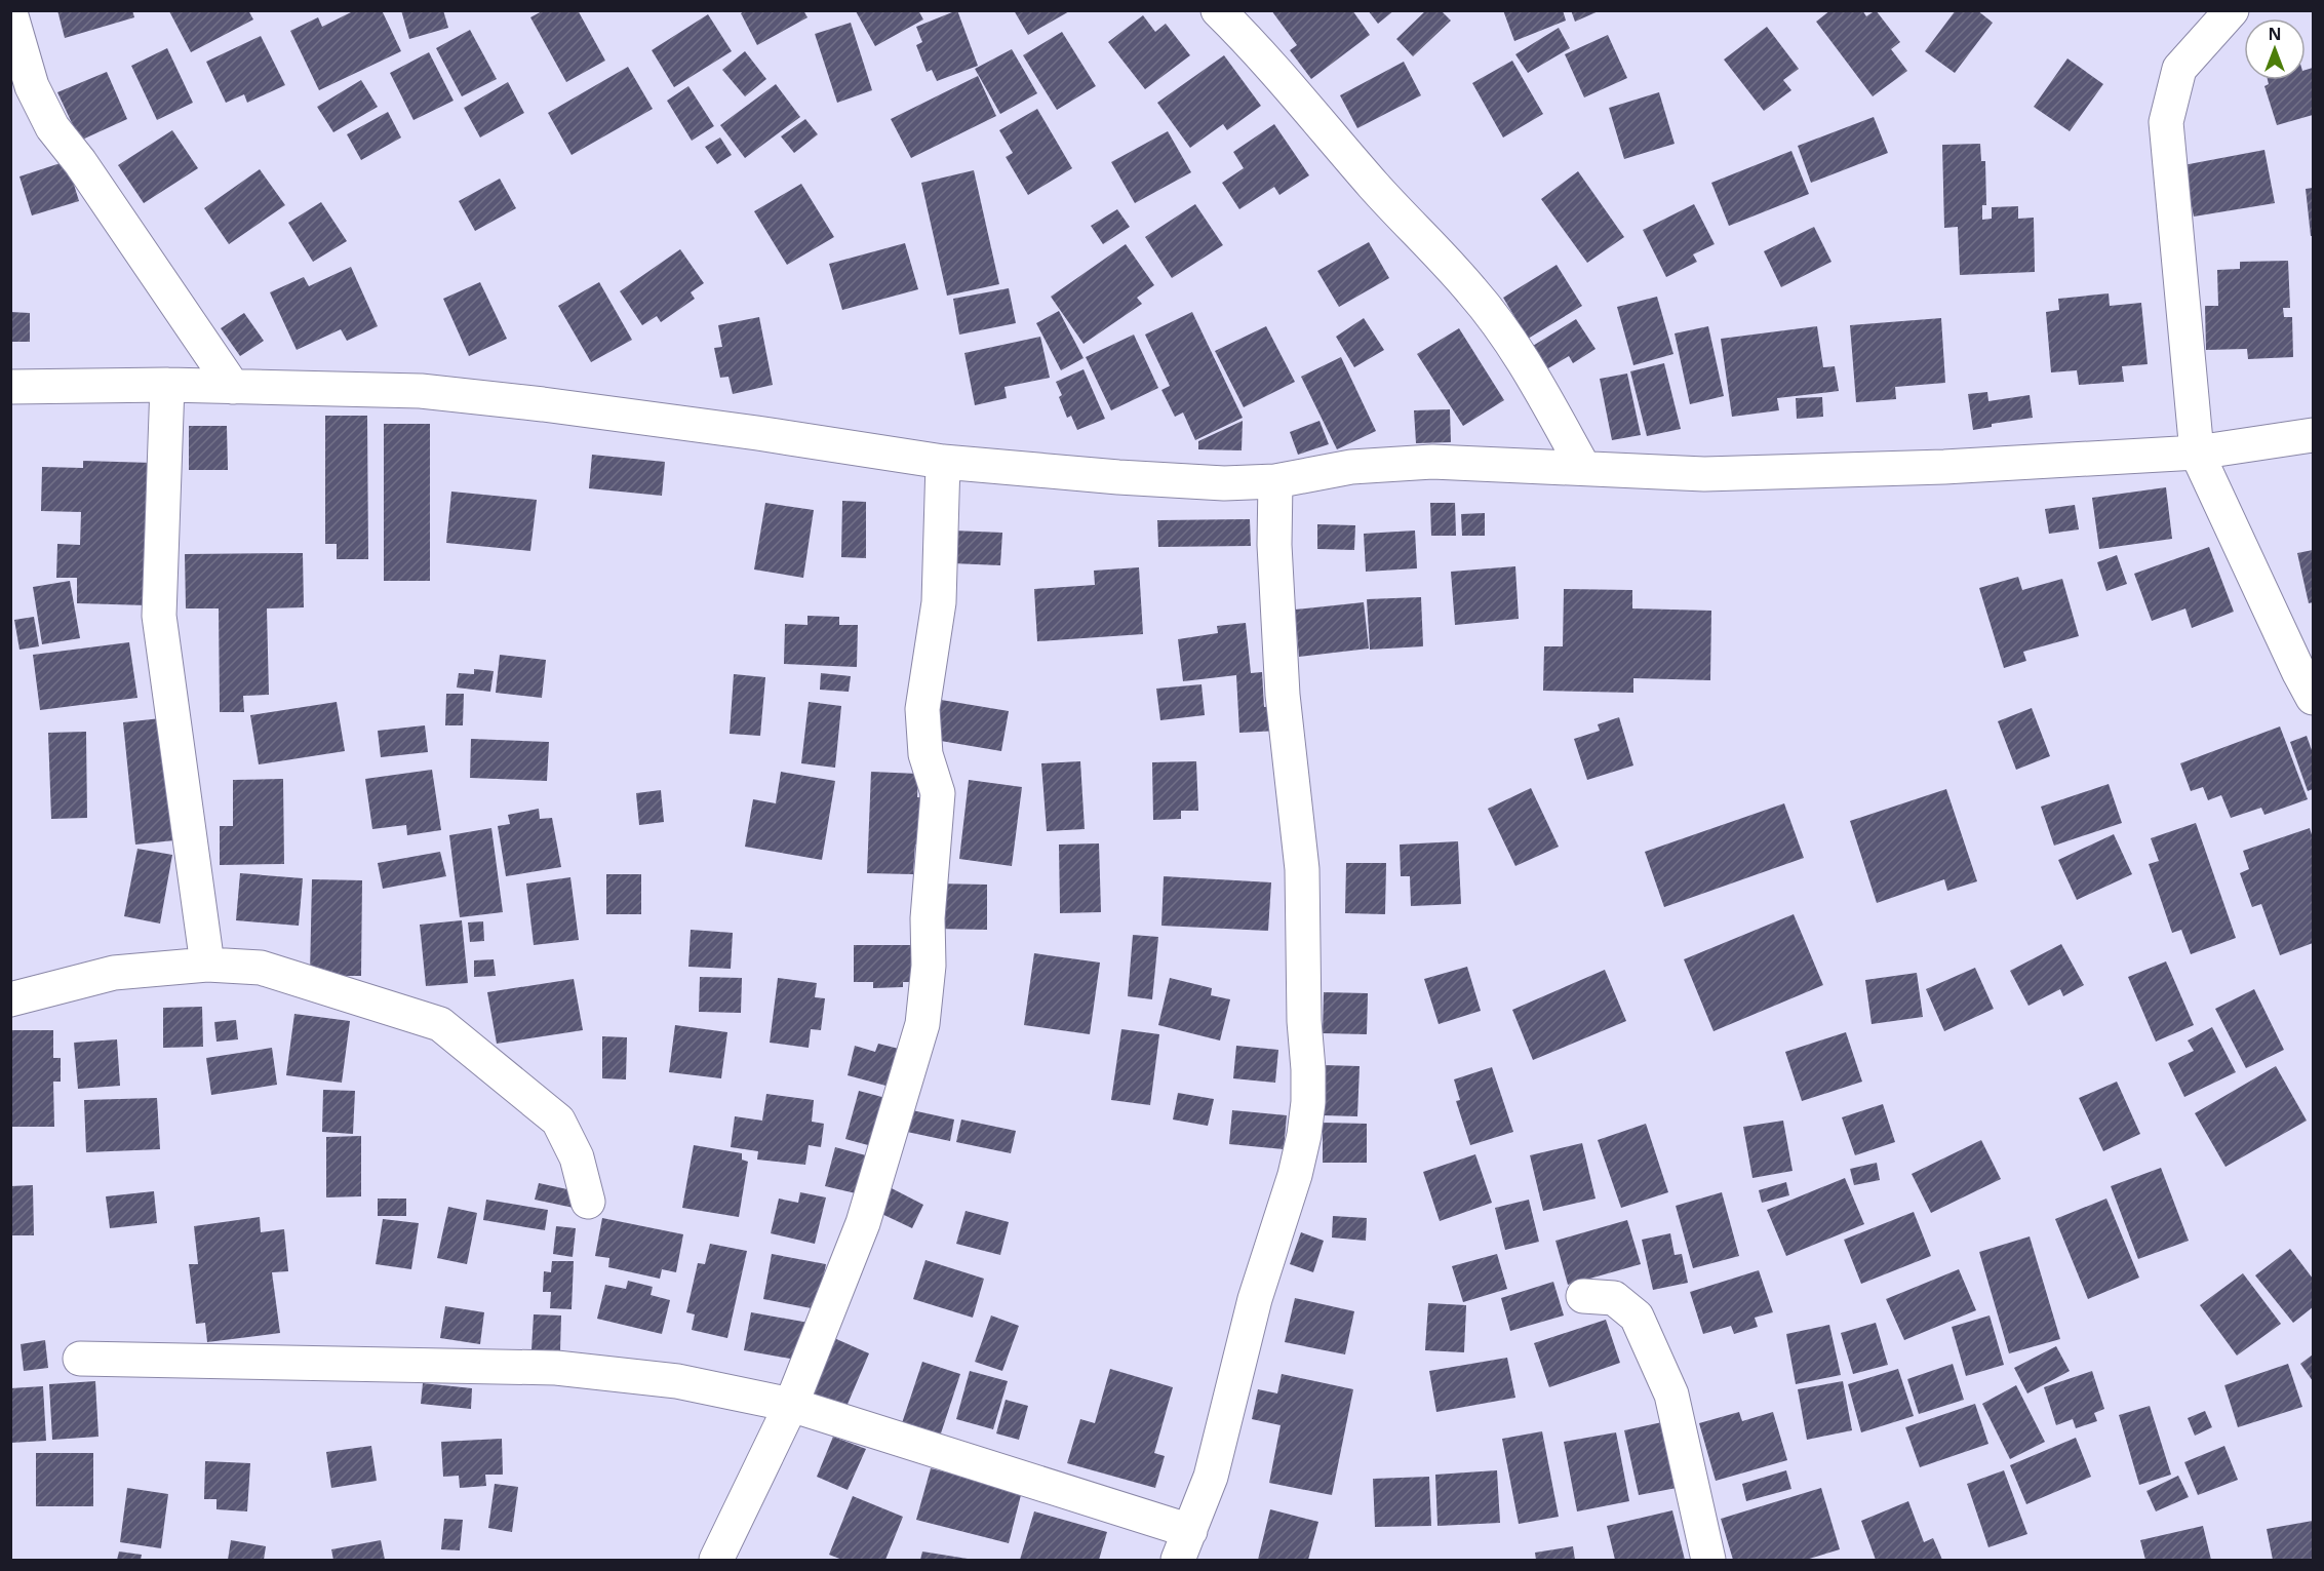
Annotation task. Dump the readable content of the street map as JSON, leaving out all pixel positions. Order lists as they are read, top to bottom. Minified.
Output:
{"north":"top"}
